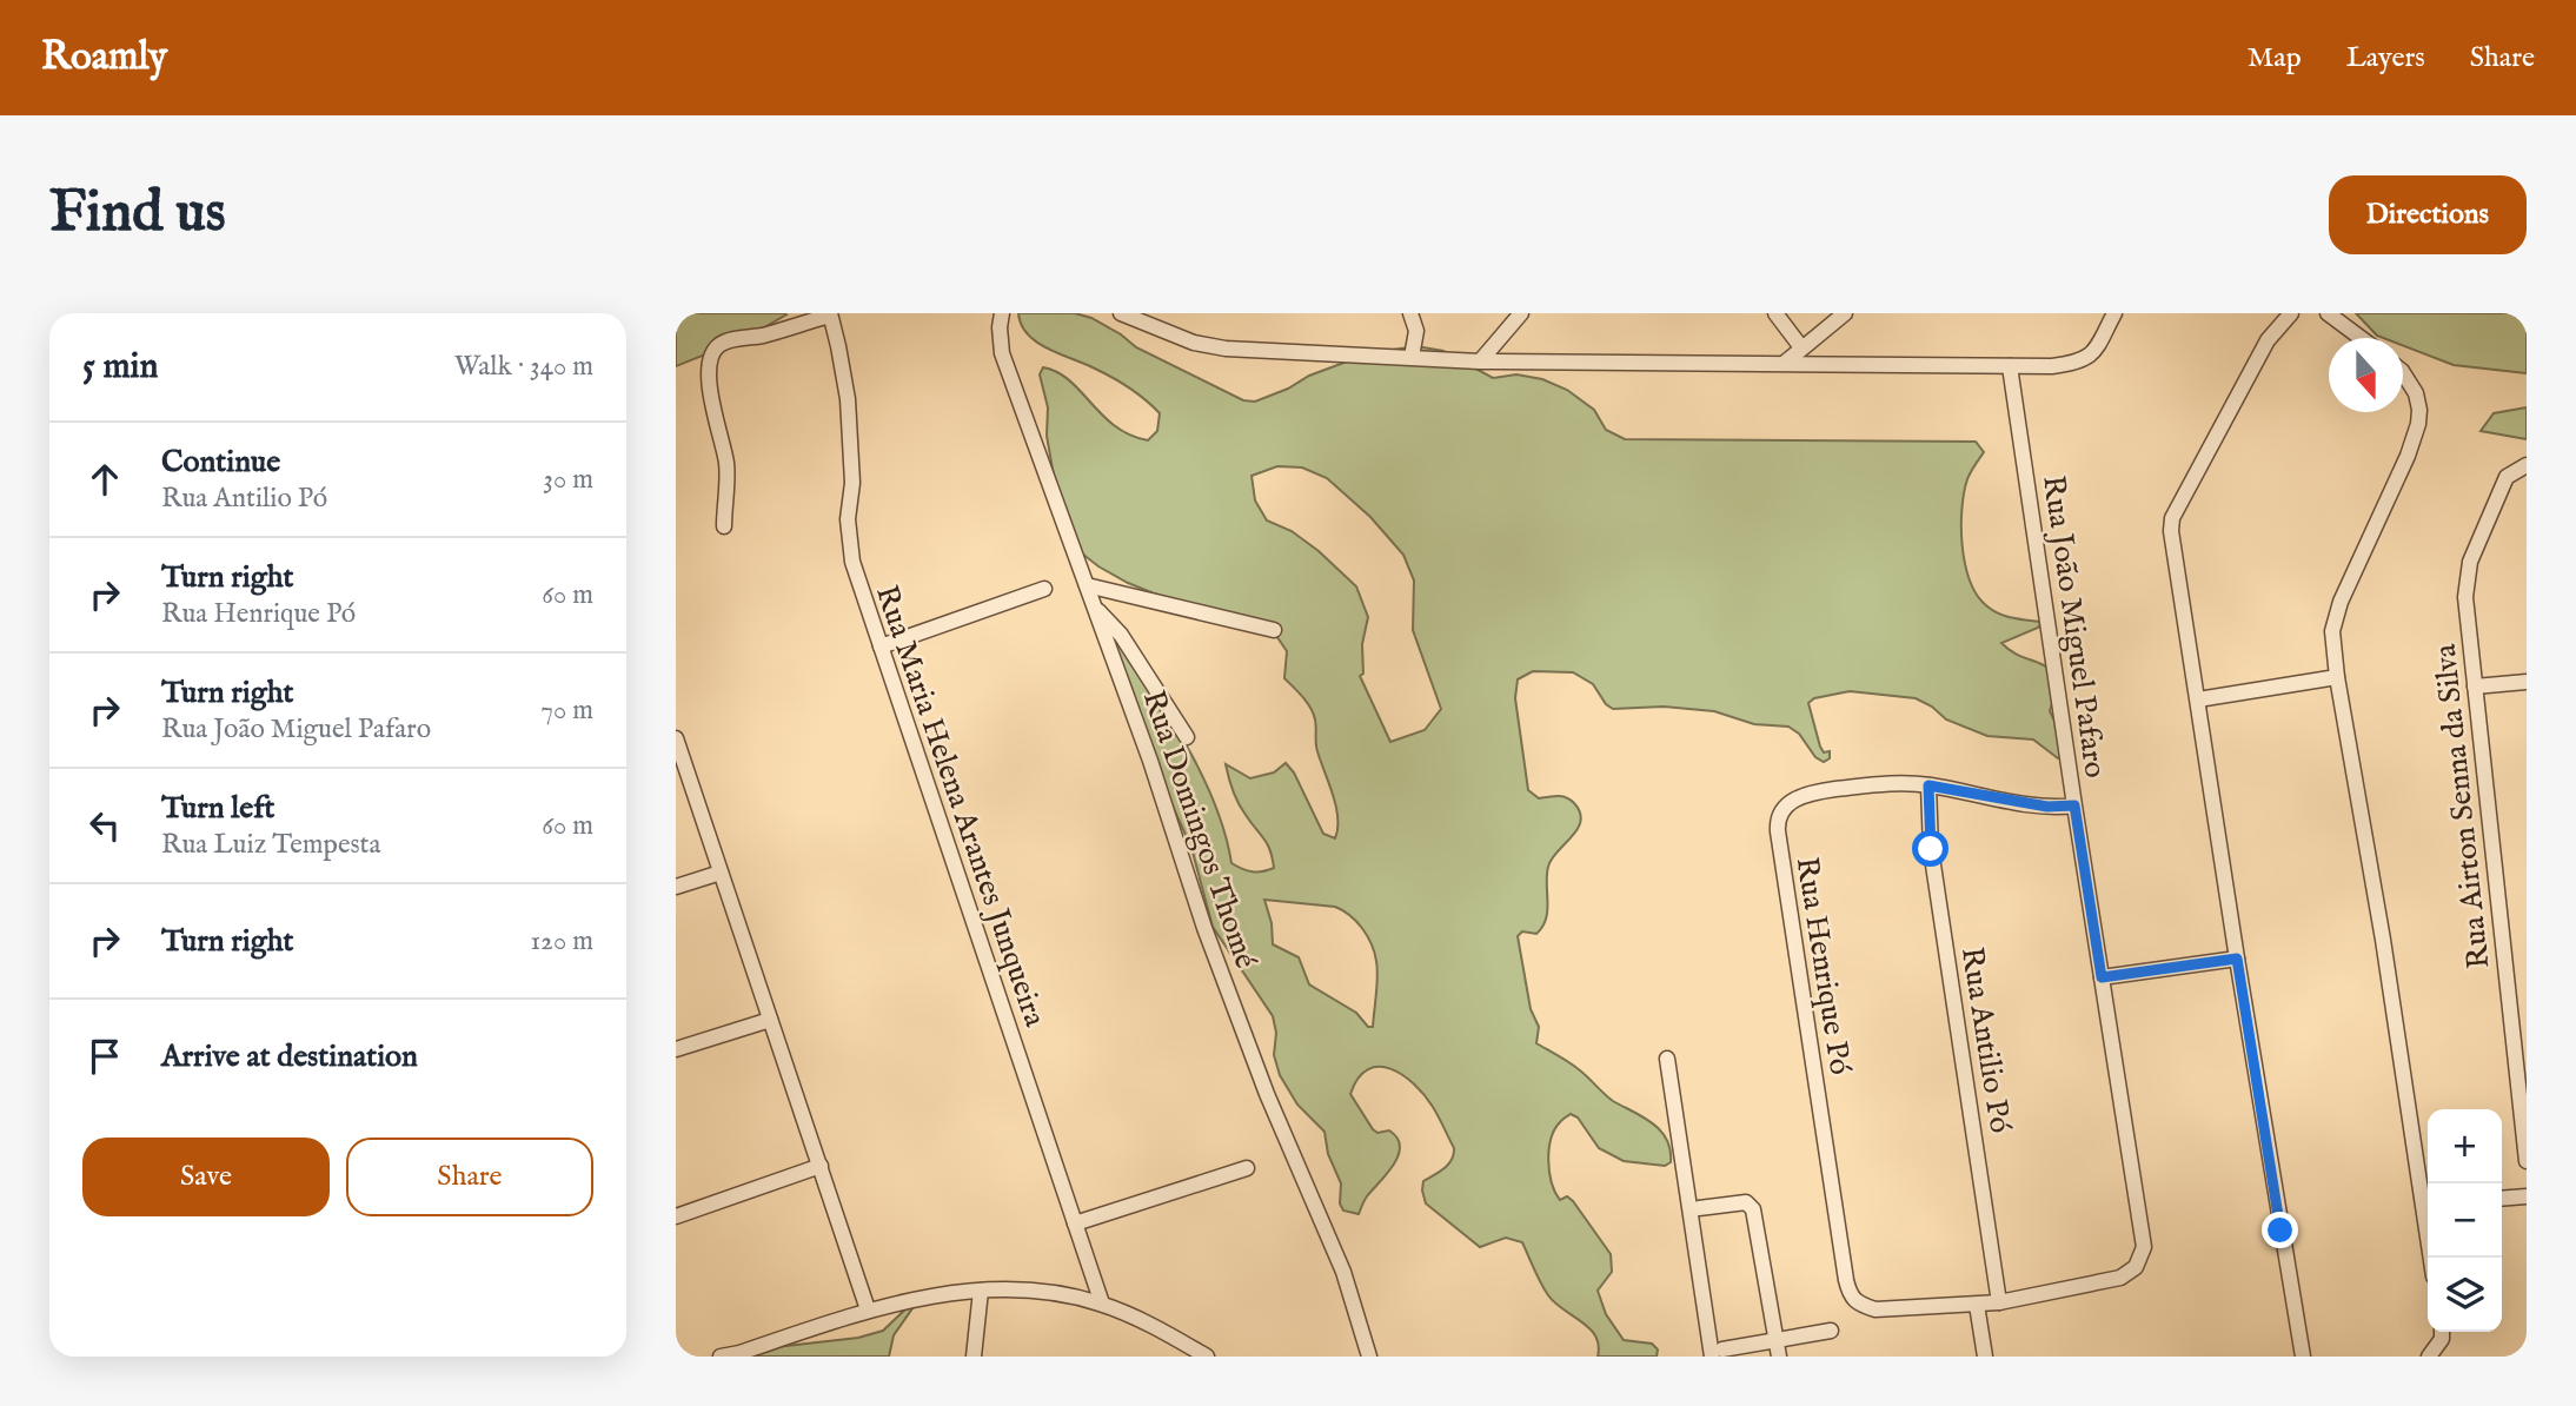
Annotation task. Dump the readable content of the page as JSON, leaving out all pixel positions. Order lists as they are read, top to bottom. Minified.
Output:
{"streets":{"street":["Rua João Miguel Pafaro","Rua Maria Helena Arantes Junqueira","Rua Airton Senna da Silva","Rua Domingos Thomé","Rua Henrique Pó","Rua Antilio Pó"]},"crossings":[["Rua João Miguel Pafaro","Rua Henrique Pó"],["Rua João Miguel Pafaro","Rua Antilio Pó"],["Rua Henrique Pó","Rua Antilio Pó"]],"north":"bottom","page":{"header":"Roamly","nav":["Map","Layers","Share"],"buttons":["Directions",["Save","Share"]],"title":"Find us","heading":["5 min","Walk · 340 m"],"list":[["Continue","Rua Antilio Pó","30 m"],["Turn right","Rua Henrique Pó","60 m"],["Turn right","Rua João Miguel Pafaro","70 m"],["Turn left","Rua Luiz Tempesta","60 m"],["Turn right","120 m"],"Arrive at destination"],"map_buttons":["+","−"]}}
